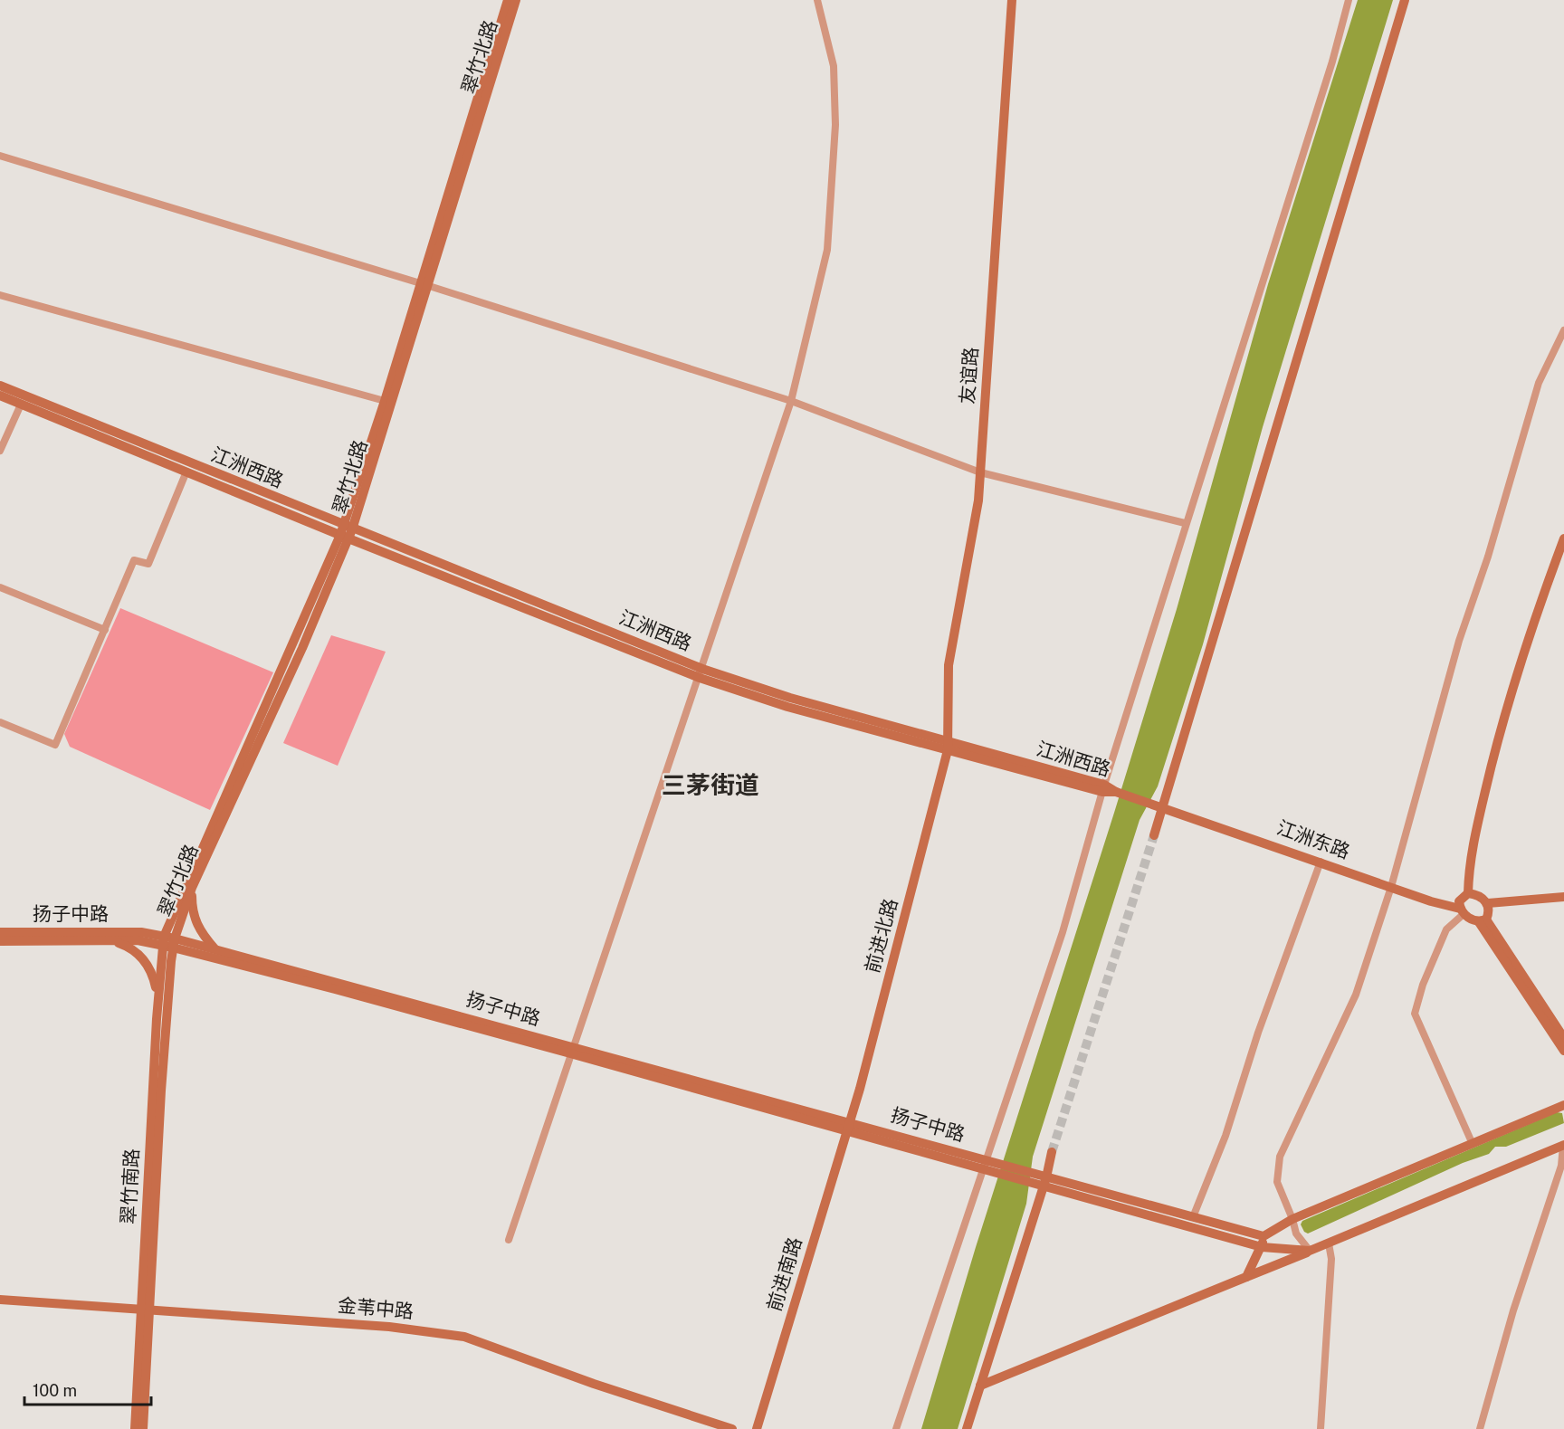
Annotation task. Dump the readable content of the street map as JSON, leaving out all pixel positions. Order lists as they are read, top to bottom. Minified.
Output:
{"streets":{"main road":["翠竹北路","友谊路","江洲西路","江洲东路","扬子中路","前进北路","翠竹南路","前进南路","金苇中路"]},"crossings":[["翠竹北路","江洲西路"],["翠竹北路","扬子中路"],["翠竹北路","翠竹南路"],["友谊路","江洲西路"],["友谊路","前进北路"],["江洲西路","江洲东路"],["江洲西路","前进北路"],["扬子中路","前进北路"],["扬子中路","翠竹南路"],["扬子中路","前进南路"],["前进北路","前进南路"],["翠竹南路","金苇中路"]],"districts":["三茅街道"],"scale_bar":"100 m"}
